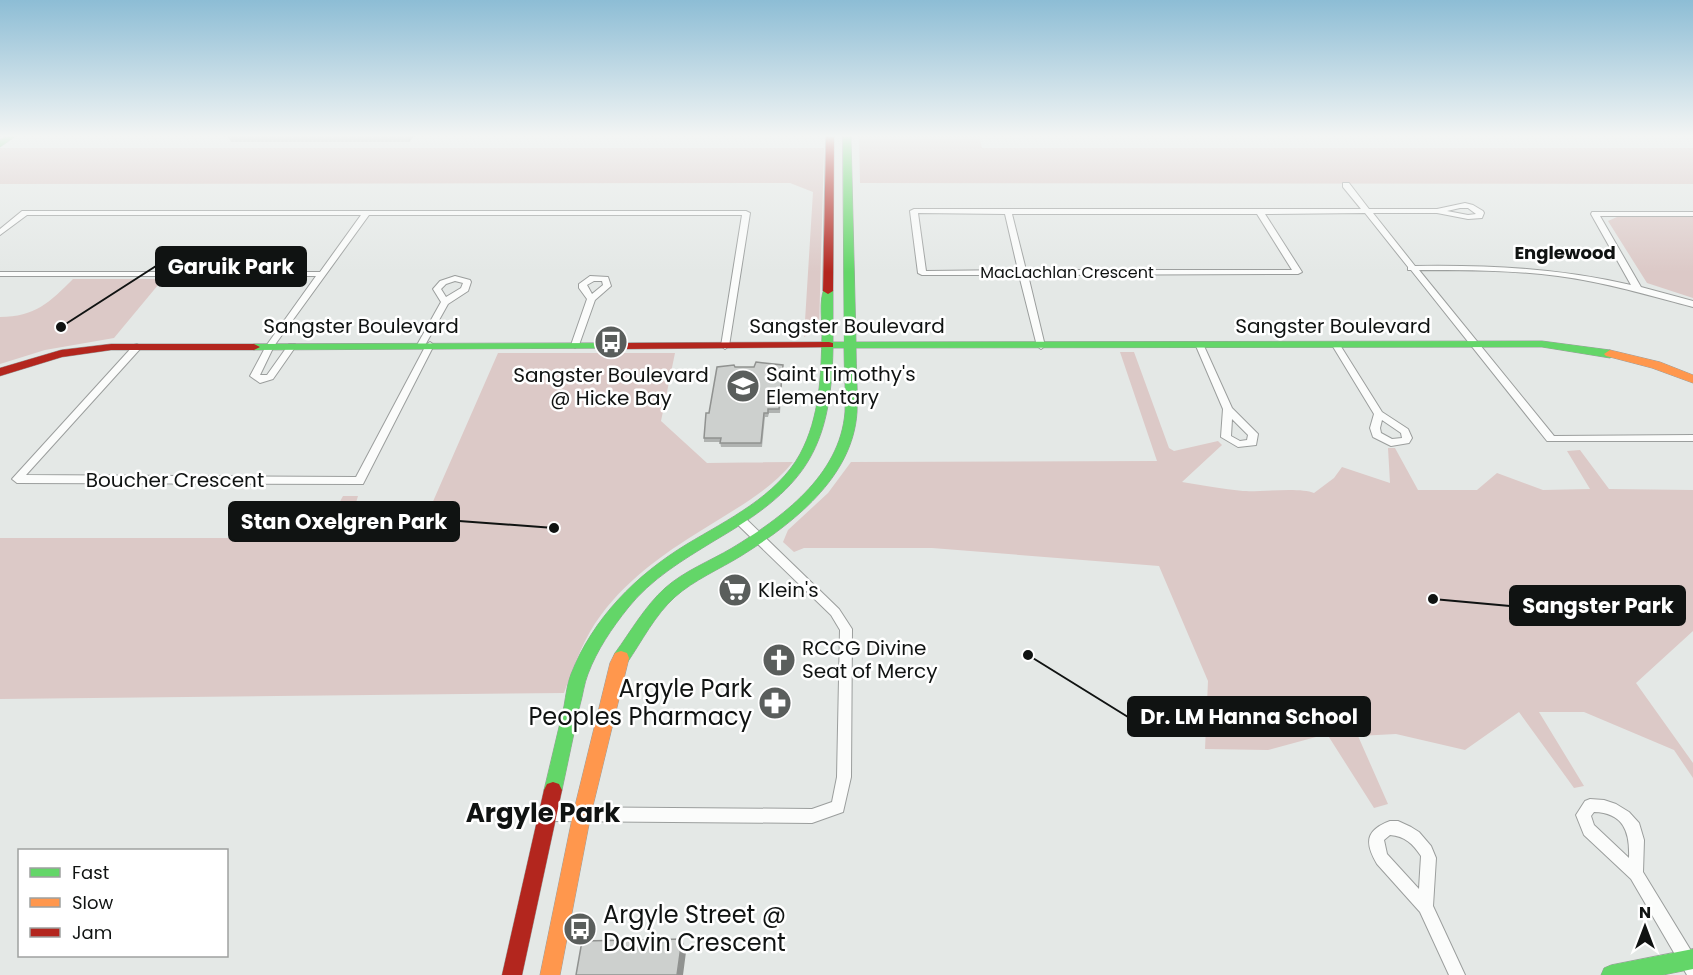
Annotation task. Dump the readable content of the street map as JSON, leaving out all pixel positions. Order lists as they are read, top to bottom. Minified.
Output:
{"streets":{"street":["MacLachlan Crescent","Sangster Boulevard","Boucher Crescent"]},"crossings":[["Sangster Boulevard","Boucher Crescent"]],"districts":["Englewood","Argyle Park"],"places":{"other":["Garuik Park","Stan Oxelgren Park","Sangster Park","Dr. LM Hanna School"],"bus stop":["Sangster Boulevard @ Hicke Bay","Argyle Street @ Davin Crescent"],"school or university":["Saint Timothy's Elementary"],"supermarket":["Klein's"],"church":["RCCG Divine Seat of Mercy"],"pharmacy":["Argyle Park Peoples Pharmacy"]},"legend":["Fast","Slow","Jam"],"north":"top"}
